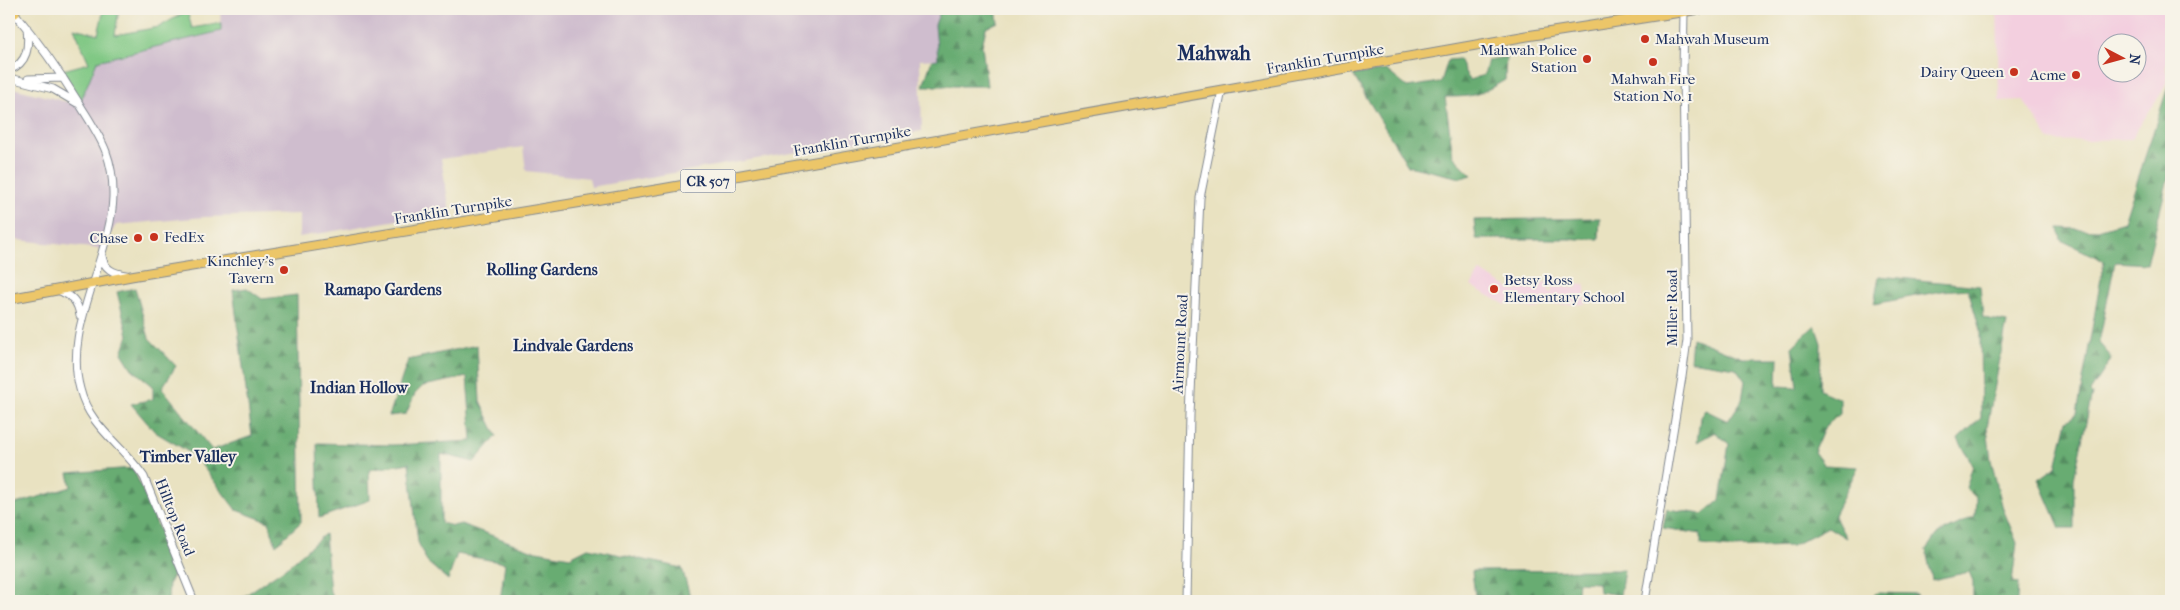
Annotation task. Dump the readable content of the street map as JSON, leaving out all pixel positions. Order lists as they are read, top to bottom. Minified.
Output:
{"streets":{"main road":["Franklin Turnpike","CR 507"],"street":["Miller Road","Airmount Road","Hilltop Road"]},"crossings":[["Franklin Turnpike","Miller Road"],["Franklin Turnpike","Airmount Road"],["Franklin Turnpike","Hilltop Road"]],"districts":["Mahwah","Rolling Gardens","Ramapo Gardens","Lindvale Gardens","Indian Hollow","Timber Valley"],"places":["Mahwah Museum","Mahwah Police Station","Mahwah Fire Station No. 1","Dairy Queen","Acme","FedEx","Chase","Kinchley's Tavern","Betsy Ross Elementary School"],"north":"right"}
